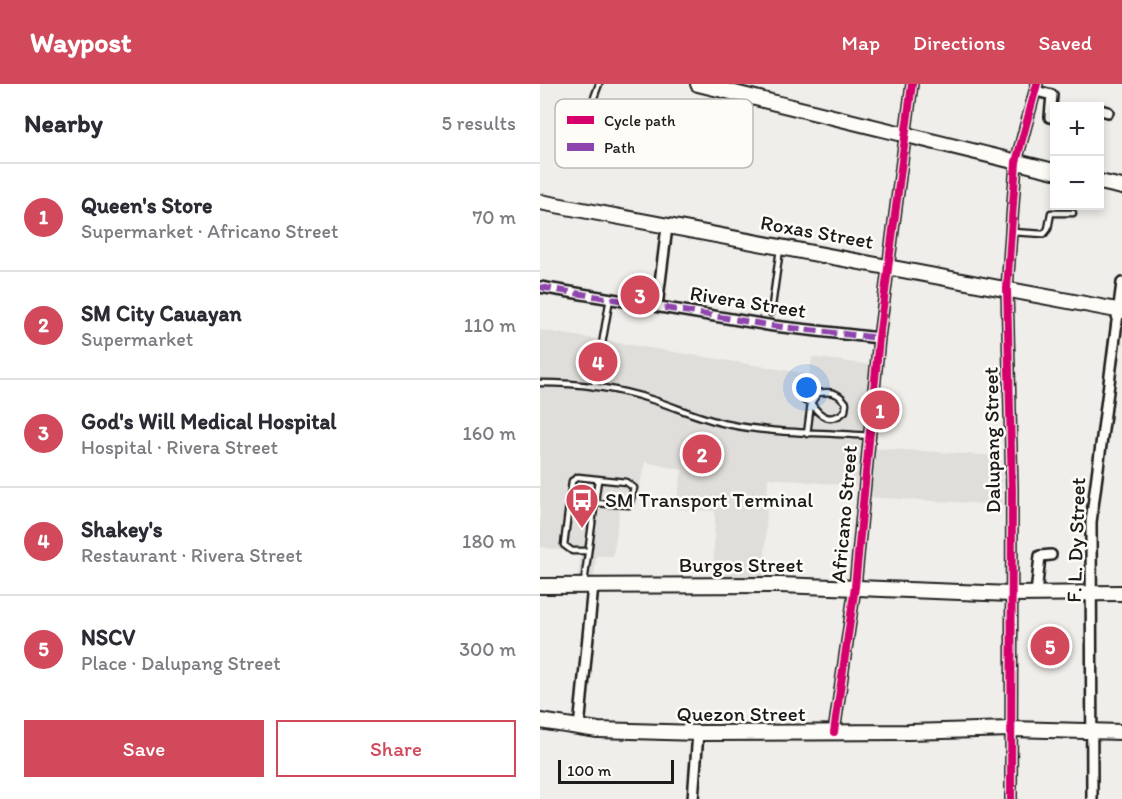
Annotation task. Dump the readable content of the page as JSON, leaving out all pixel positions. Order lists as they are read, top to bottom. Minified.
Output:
{"streets":{"street":["Roxas Street","Rivera Street","Dalupang Street","Africano Street","F. L. Dy Street","Burgos Street","Quezon Street"]},"crossings":[["Roxas Street","Dalupang Street"],["Roxas Street","Africano Street"],["Roxas Street","F. L. Dy Street"],["Rivera Street","Africano Street"],["Dalupang Street","Burgos Street"],["Dalupang Street","Quezon Street"],["Africano Street","Burgos Street"],["Africano Street","Quezon Street"],["F. L. Dy Street","Burgos Street"],["F. L. Dy Street","Quezon Street"]],"places":{"bus stop":["SM Transport Terminal"]},"legend":["Cycle path","Path"],"scale_bar":"100 m","page":{"header":"Waypost","nav":["Map","Directions","Saved"],"heading":["Nearby","5 results"],"map_buttons":["+","−"],"list":[{"mark":"1","name":"Queen's Store","note":"Supermarket · Africano Street","value":"70 m"},{"mark":"2","name":"SM City Cauayan","note":"Supermarket","value":"110 m"},{"mark":"3","name":"God's Will Medical Hospital","note":"Hospital · Rivera Street","value":"160 m"},{"mark":"4","name":"Shakey's","note":"Restaurant · Rivera Street","value":"180 m"},{"mark":"5","name":"NSCV","note":"Place · Dalupang Street","value":"300 m"}],"pins":["3","4","1","2","5"],"buttons":["Save","Share"],"scale":"100 m"}}
